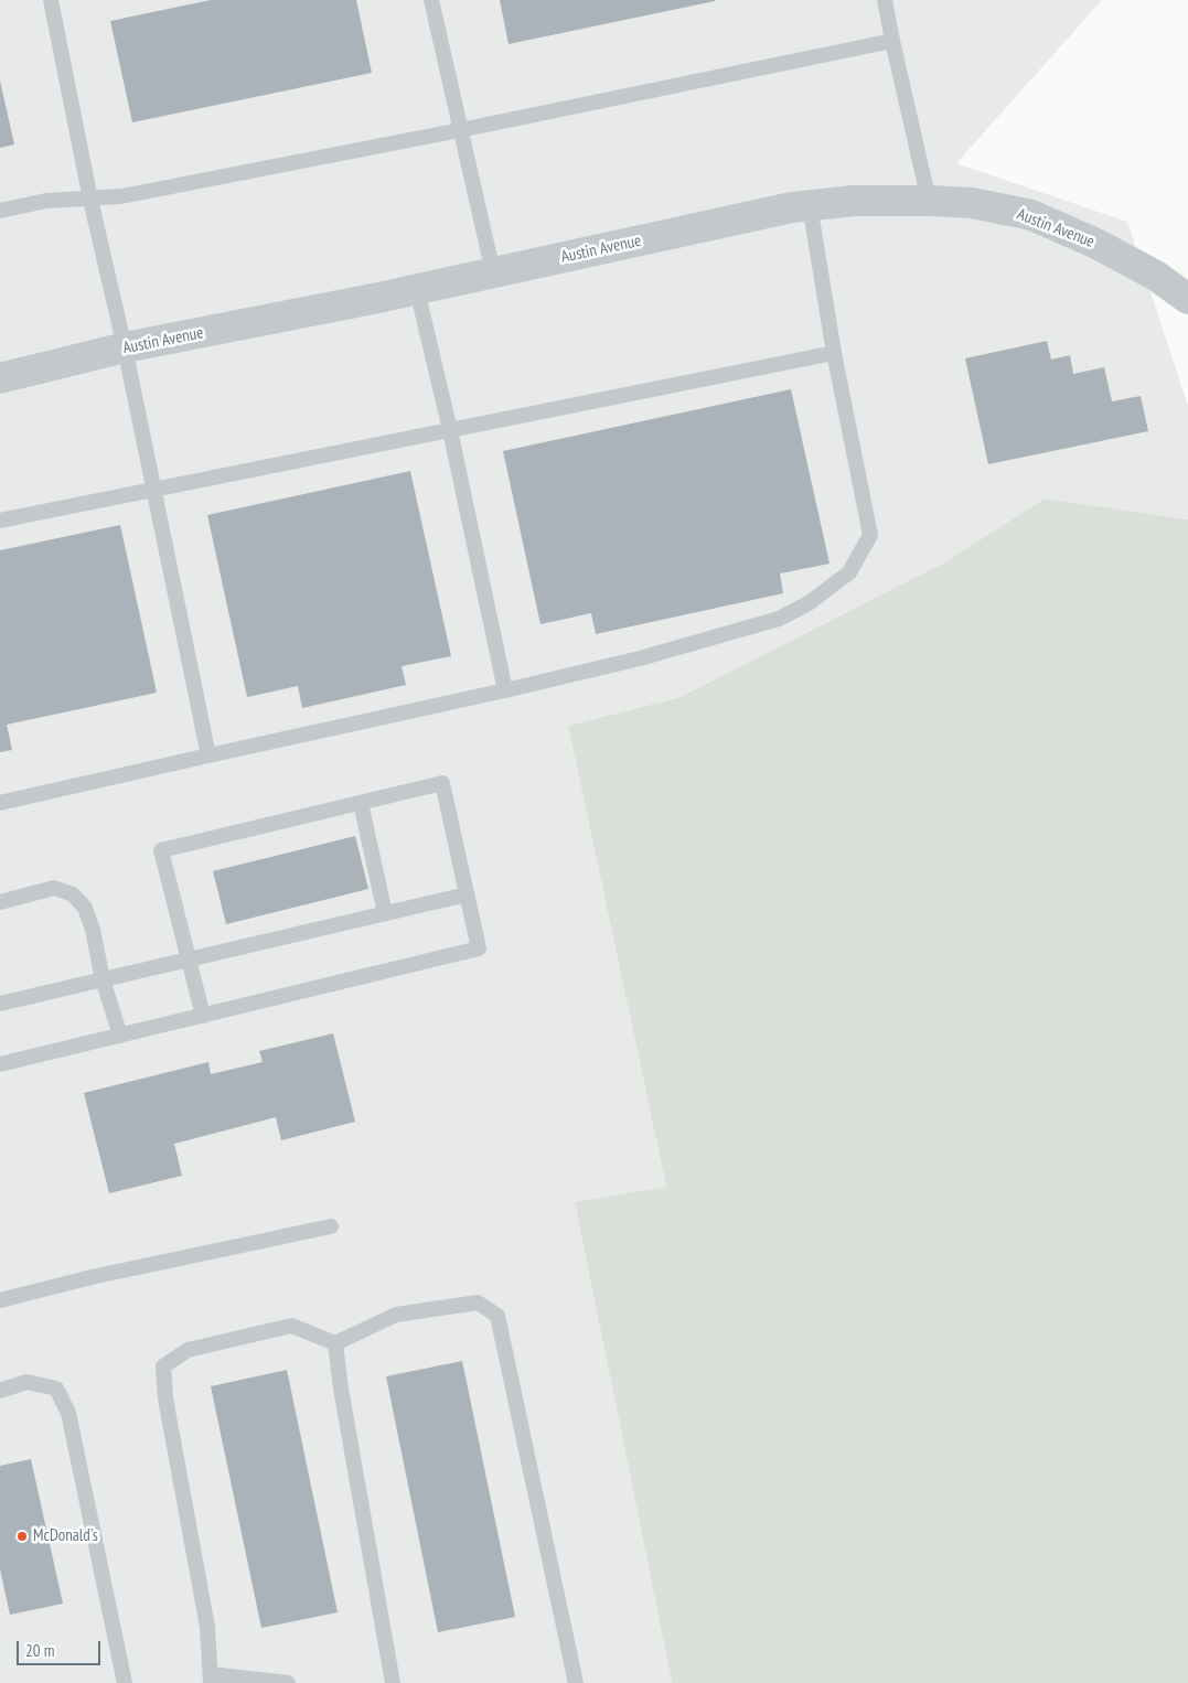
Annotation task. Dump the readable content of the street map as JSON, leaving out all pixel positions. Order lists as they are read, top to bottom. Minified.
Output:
{"streets":{"street":["Austin Avenue"]},"places":["McDonald's"],"scale_bar":"20 m"}
